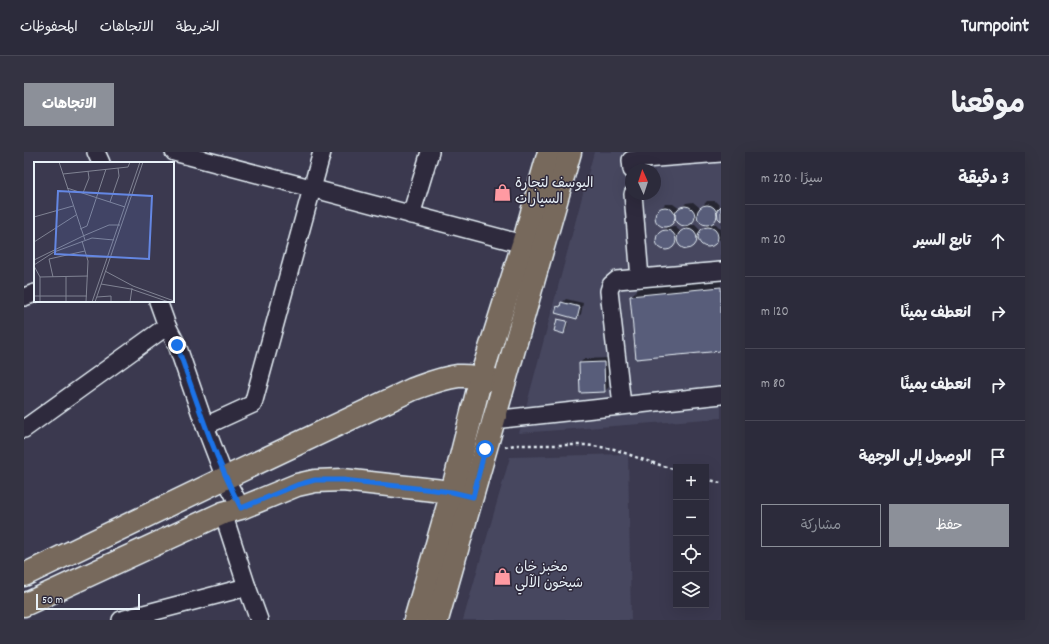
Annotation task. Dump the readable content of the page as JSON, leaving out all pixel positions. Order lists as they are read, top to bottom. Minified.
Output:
{"places":{"shop":["اليوسف لتجارة السيارات","مخبز خان شيخون الآلي"]},"scale_bar":"50 m","north":"top","page":{"header":"Turnpoint","nav":["الخريطة","الاتجاهات","المحفوظات"],"title":"موقعنا","buttons":["الاتجاهات",["حفظ","مشاركة"]],"heading":["3 دقيقة","سيرًا · 220 m"],"list":[["تابع السير","20 m"],["انعطف يمينًا","120 m"],["انعطف يمينًا","80 m"],"الوصول إلى الوجهة"],"map_buttons":["+","−"],"scale":"50 m"}}
